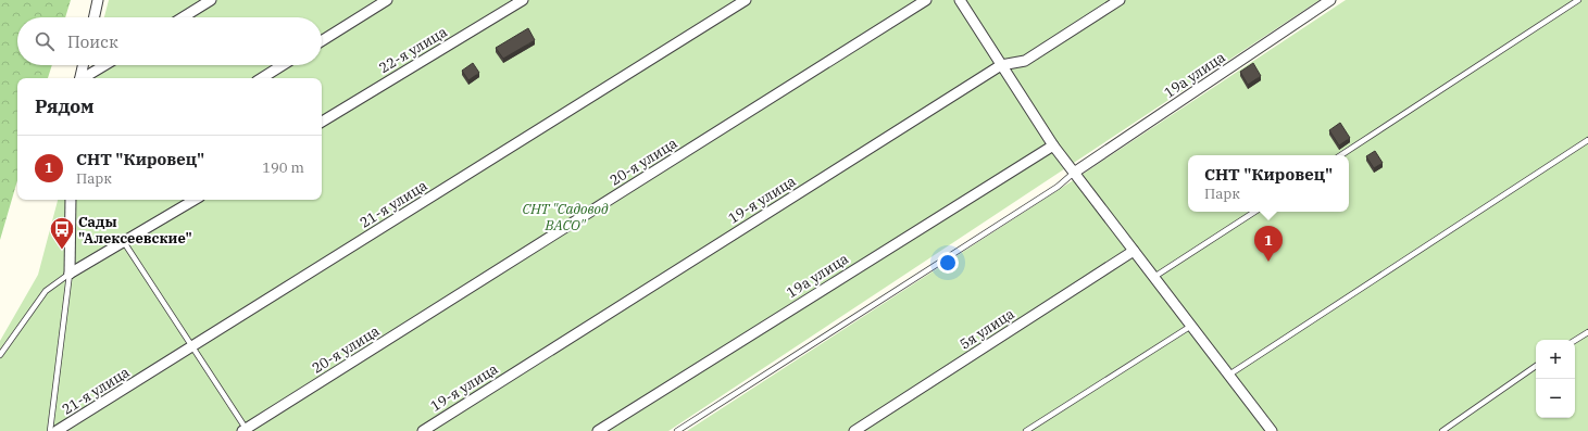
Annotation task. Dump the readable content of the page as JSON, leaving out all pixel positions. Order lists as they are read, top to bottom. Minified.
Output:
{"streets":{"street":["22-я улица","19а улица","20-я улица","19-я улица","21-я улица","5я улица"]},"parks":["СНТ \"Садовод ВАСО\""],"places":{"bus stop":["Сады \"Алексеевские\""]},"page":{"search":"Поиск","heading":"Рядом","list":[{"mark":"1","name":"СНТ \"Кировец\"","note":"Парк","value":"190 m"}],"popup":["СНТ \"Кировец\"","Парк"],"pins":"1","map_buttons":["+","−"]}}
